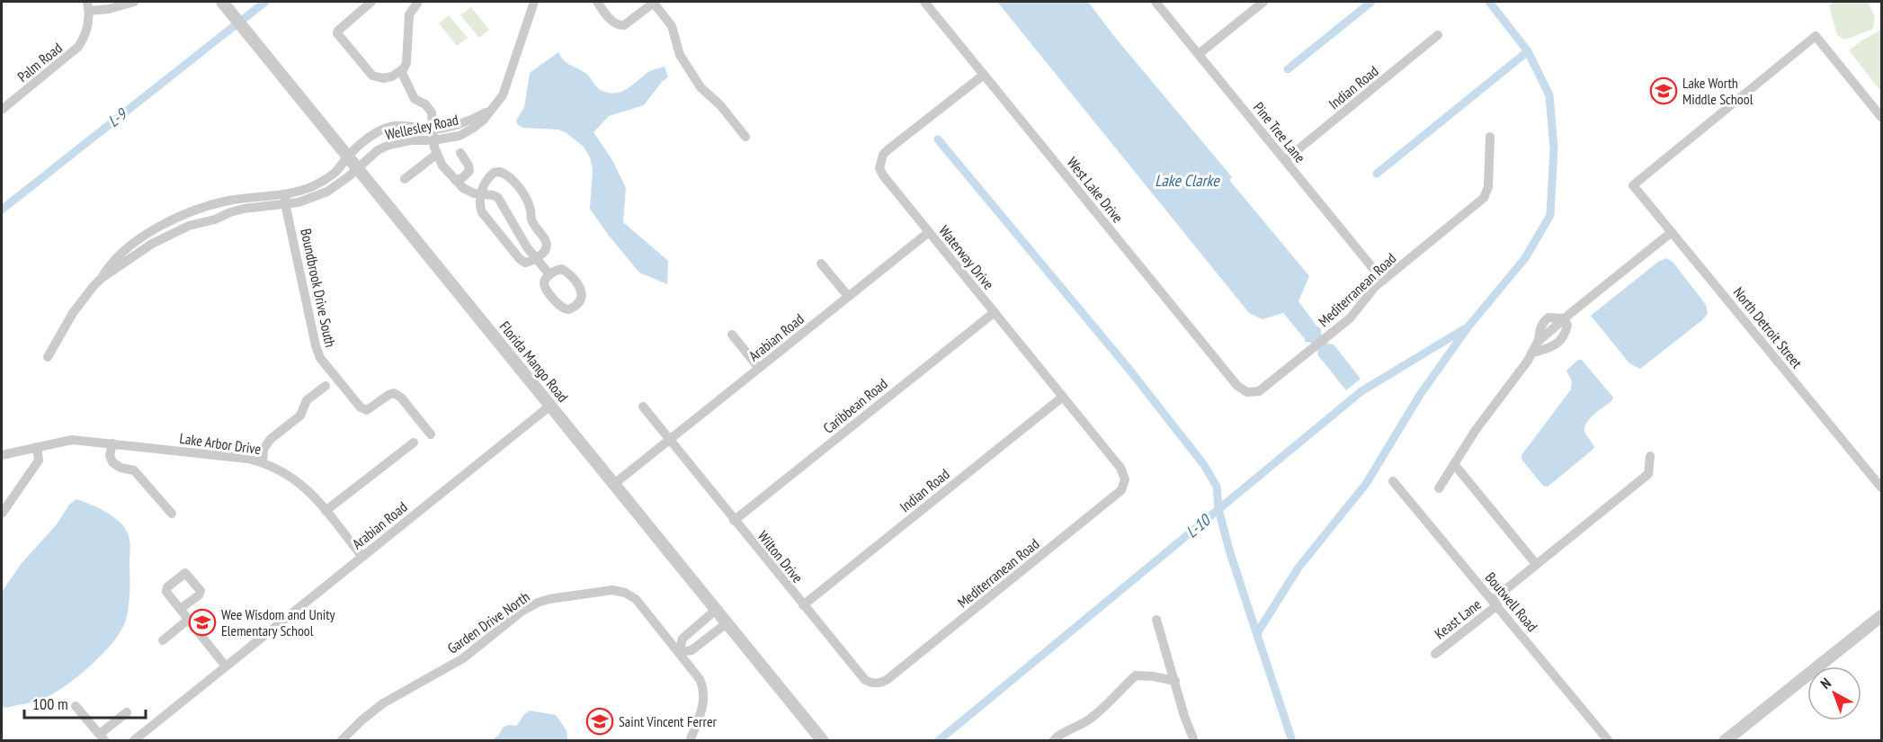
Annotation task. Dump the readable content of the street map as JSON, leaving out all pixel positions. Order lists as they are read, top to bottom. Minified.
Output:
{"streets":{"street":["Palm Road","Indian Road","Wellesley Road","Pine Tree Lane","West Lake Drive","Waterway Drive","Boundbrook Drive South","Mediterranean Road","North Detroit Street","Arabian Road","Florida Mango Road","Caribbean Road","Lake Arbor Drive","Wilton Drive","Boutwell Road","Keast Lane","Garden Drive North"]},"crossings":[["Indian Road","Pine Tree Lane"],["Indian Road","Waterway Drive"],["Indian Road","Wilton Drive"],["Wellesley Road","Boundbrook Drive South"],["Wellesley Road","Florida Mango Road"],["Pine Tree Lane","Mediterranean Road"],["West Lake Drive","Waterway Drive"],["West Lake Drive","Mediterranean Road"],["Waterway Drive","Mediterranean Road"],["Waterway Drive","Arabian Road"],["Waterway Drive","Caribbean Road"],["Mediterranean Road","Wilton Drive"],["Arabian Road","Florida Mango Road"],["Arabian Road","Lake Arbor Drive"],["Arabian Road","Wilton Drive"],["Caribbean Road","Wilton Drive"],["Boutwell Road","Keast Lane"]],"water":["L-9","Lake Clarke","L-10"],"places":{"school or university":["Lake Worth Middle School","Wee Wisdom and Unity Elementary School","Saint Vincent Ferrer"]},"scale_bar":"100 m","north":"top left"}
